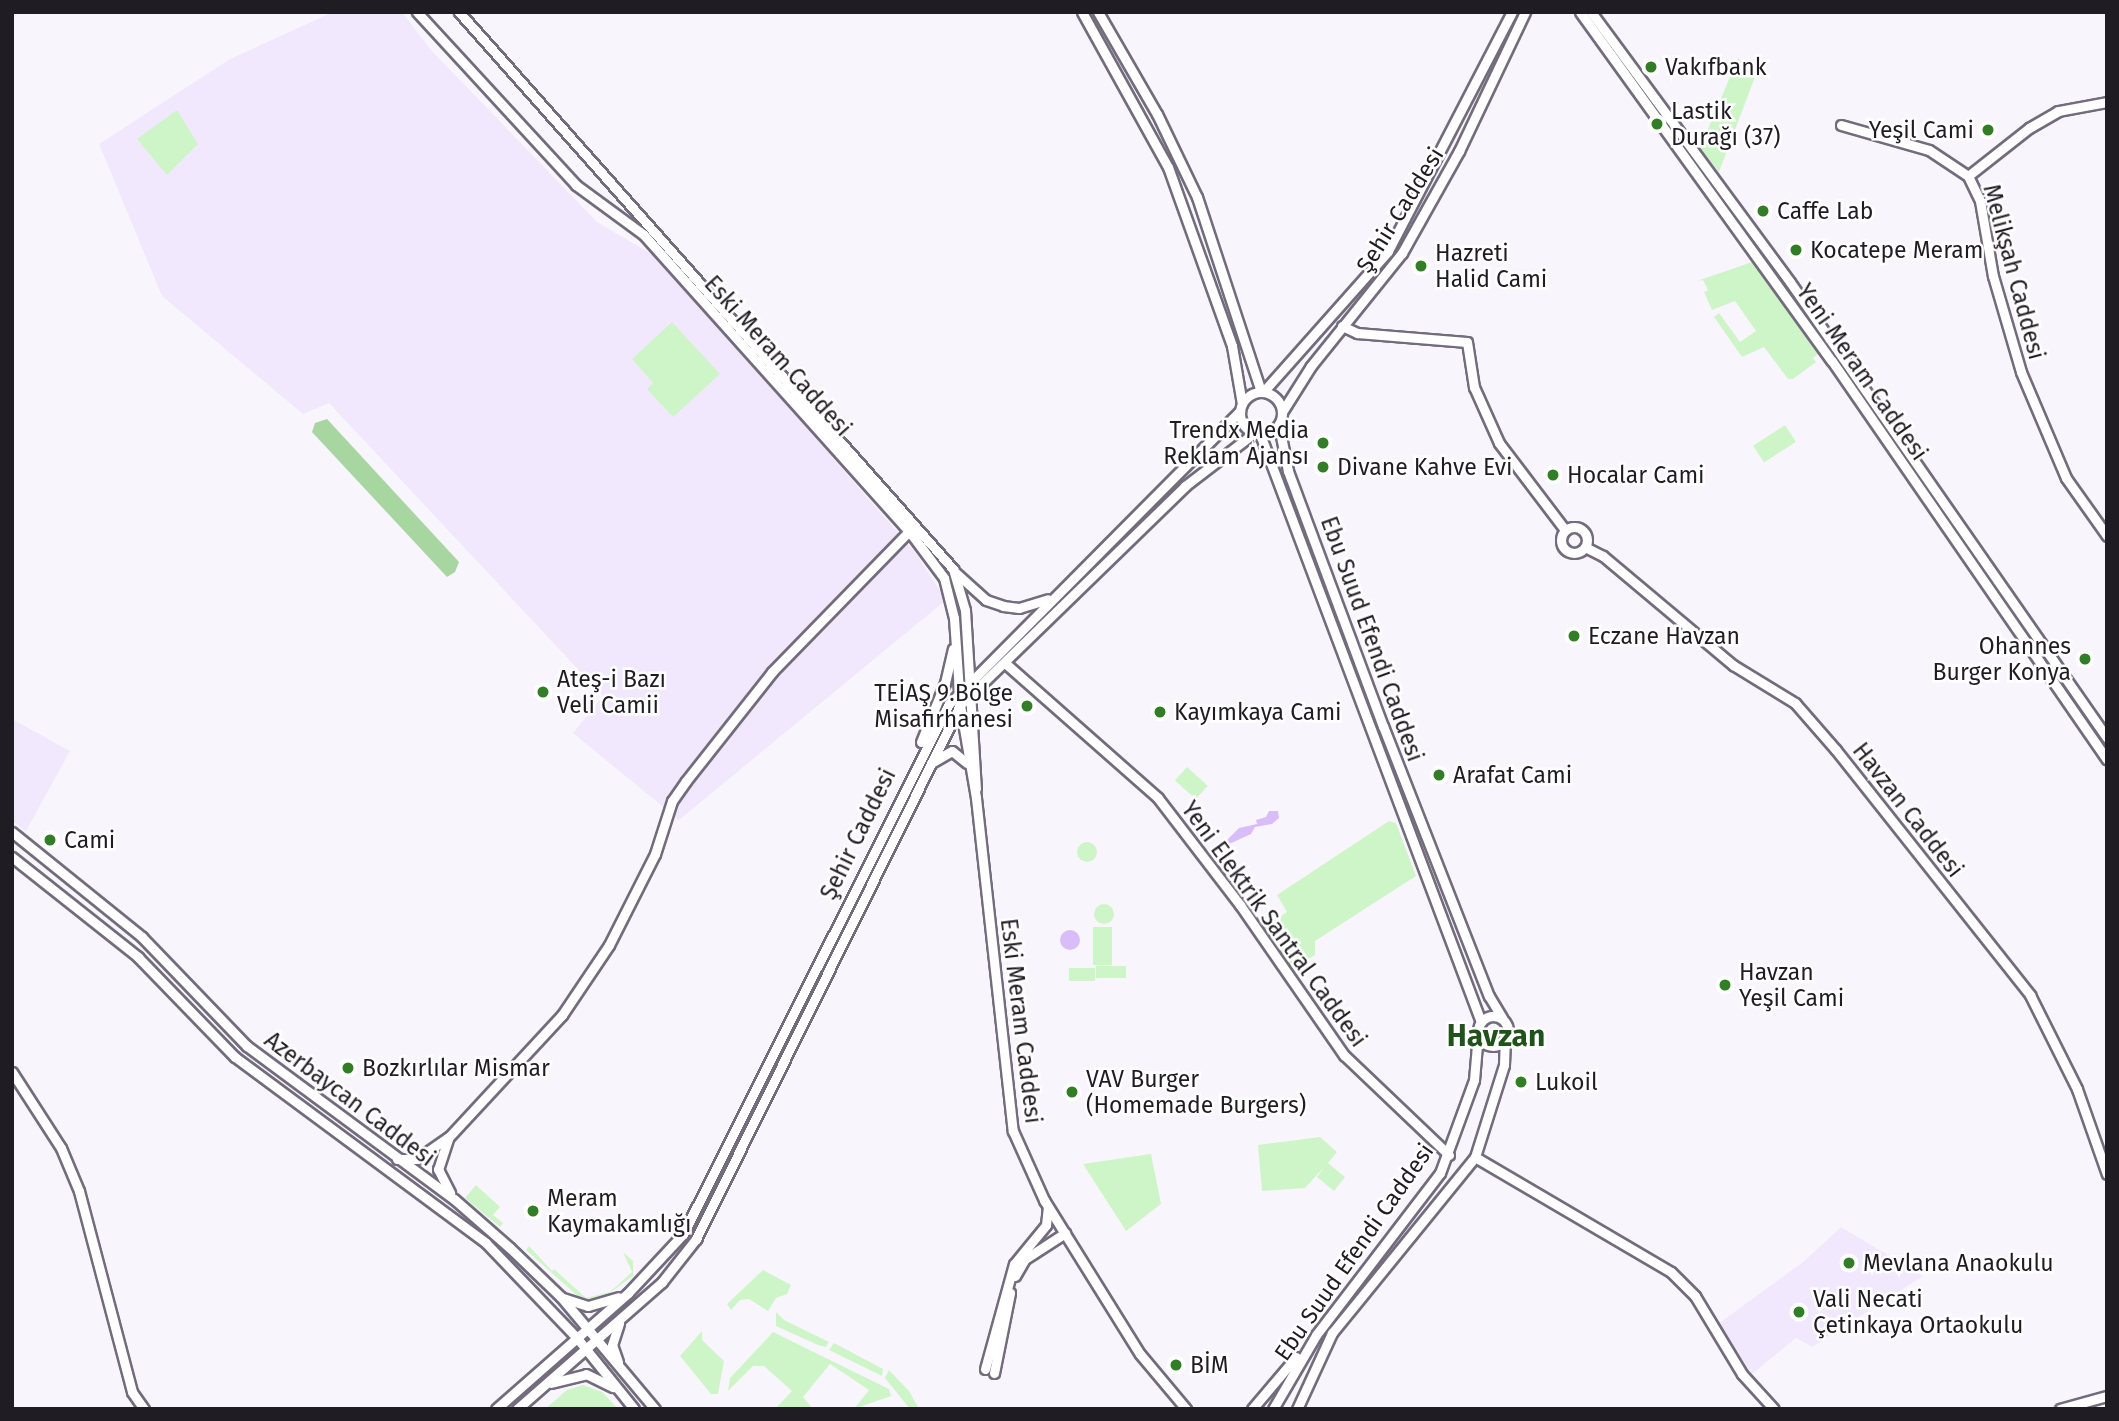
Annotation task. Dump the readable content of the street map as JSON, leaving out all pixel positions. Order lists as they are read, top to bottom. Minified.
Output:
{"streets":{"street":["Şehir Caddesi","Melikşah Caddesi","Eski Meram Caddesi","Yeni Meram Caddesi","Ebu Suud Efendi Caddesi","Havzan Caddesi","Yeni Elektrik Santral Caddesi","Azerbaycan Caddesi"]},"crossings":[["Şehir Caddesi","Eski Meram Caddesi"],["Şehir Caddesi","Ebu Suud Efendi Caddesi"],["Şehir Caddesi","Yeni Elektrik Santral Caddesi"],["Şehir Caddesi","Azerbaycan Caddesi"],["Ebu Suud Efendi Caddesi","Yeni Elektrik Santral Caddesi"]],"districts":["Havzan"],"places":["Vakıfbank","Lastik Durağı (37)","Yeşil Cami","Caffe Lab","Kocatepe Meram","Hazreti Halid Cami","Trendx Media Reklam Ajansı","Divane Kahve Evi","Hocalar Cami","Eczane Havzan","Ohannes Burger Konya","Ateş-i Bazı Veli Camii","TEİAŞ 9.Bölge Misafirhanesi","Kayımkaya Cami","Arafat Cami","Cami","Havzan Yeşil Cami","Bozkırlılar Mismar","Lukoil","VAV Burger (Homemade Burgers)","Meram Kaymakamlığı","Mevlana Anaokulu","Vali Necati Çetinkaya Ortaokulu","BİM"]}
